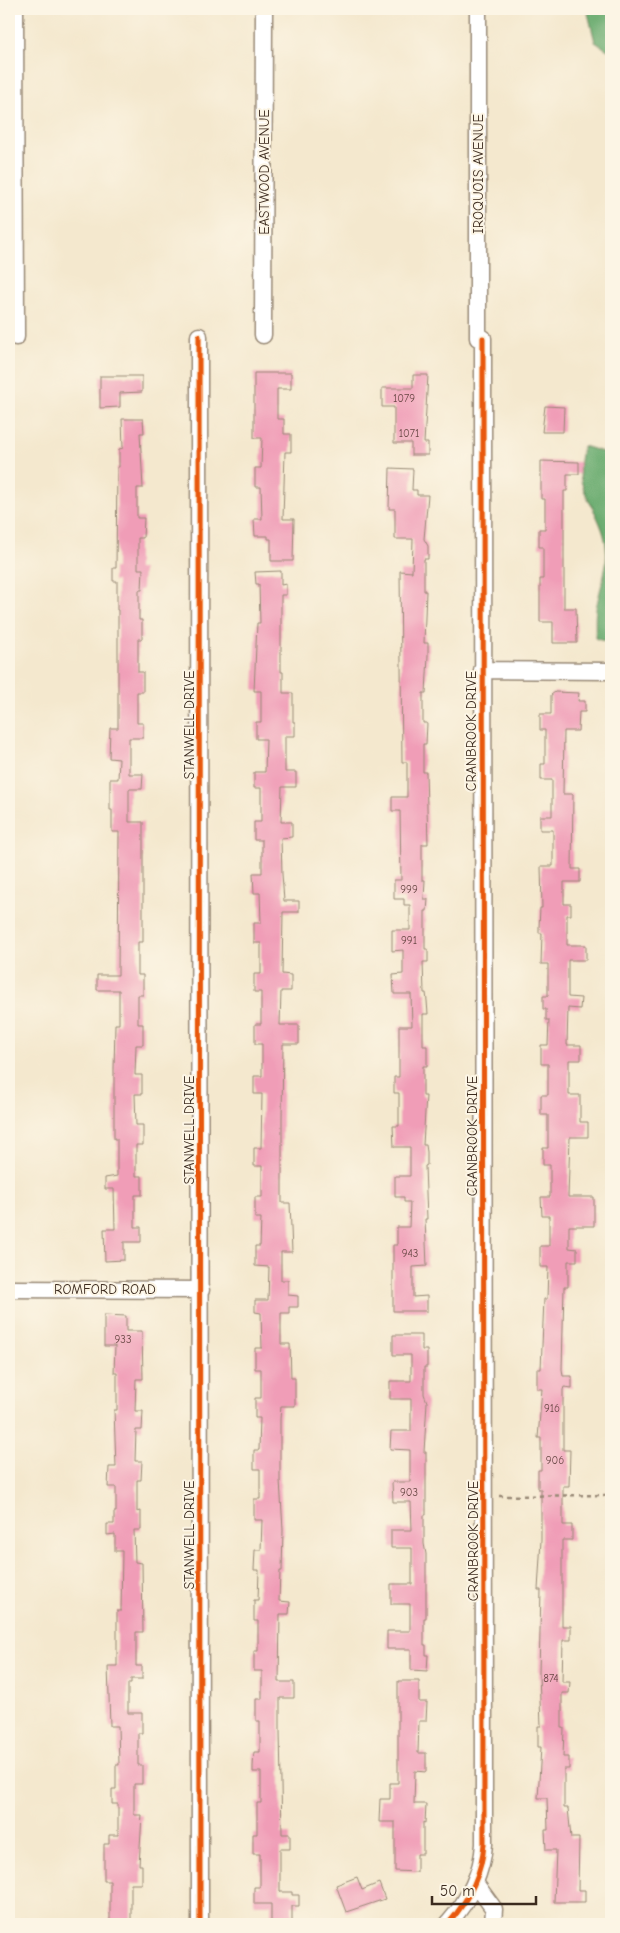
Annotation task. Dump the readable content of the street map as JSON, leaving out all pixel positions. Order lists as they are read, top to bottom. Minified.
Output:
{"streets":{"street":["EASTWOOD AVENUE","IROQUOIS AVENUE","STANWELL DRIVE","CRANBROOK DRIVE","ROMFORD ROAD"]},"crossings":[["IROQUOIS AVENUE","CRANBROOK DRIVE"],["STANWELL DRIVE","ROMFORD ROAD"]],"house_numbers":["1079","1071","999","991","943","933","916","906","903","874"],"scale_bar":"50 m"}
